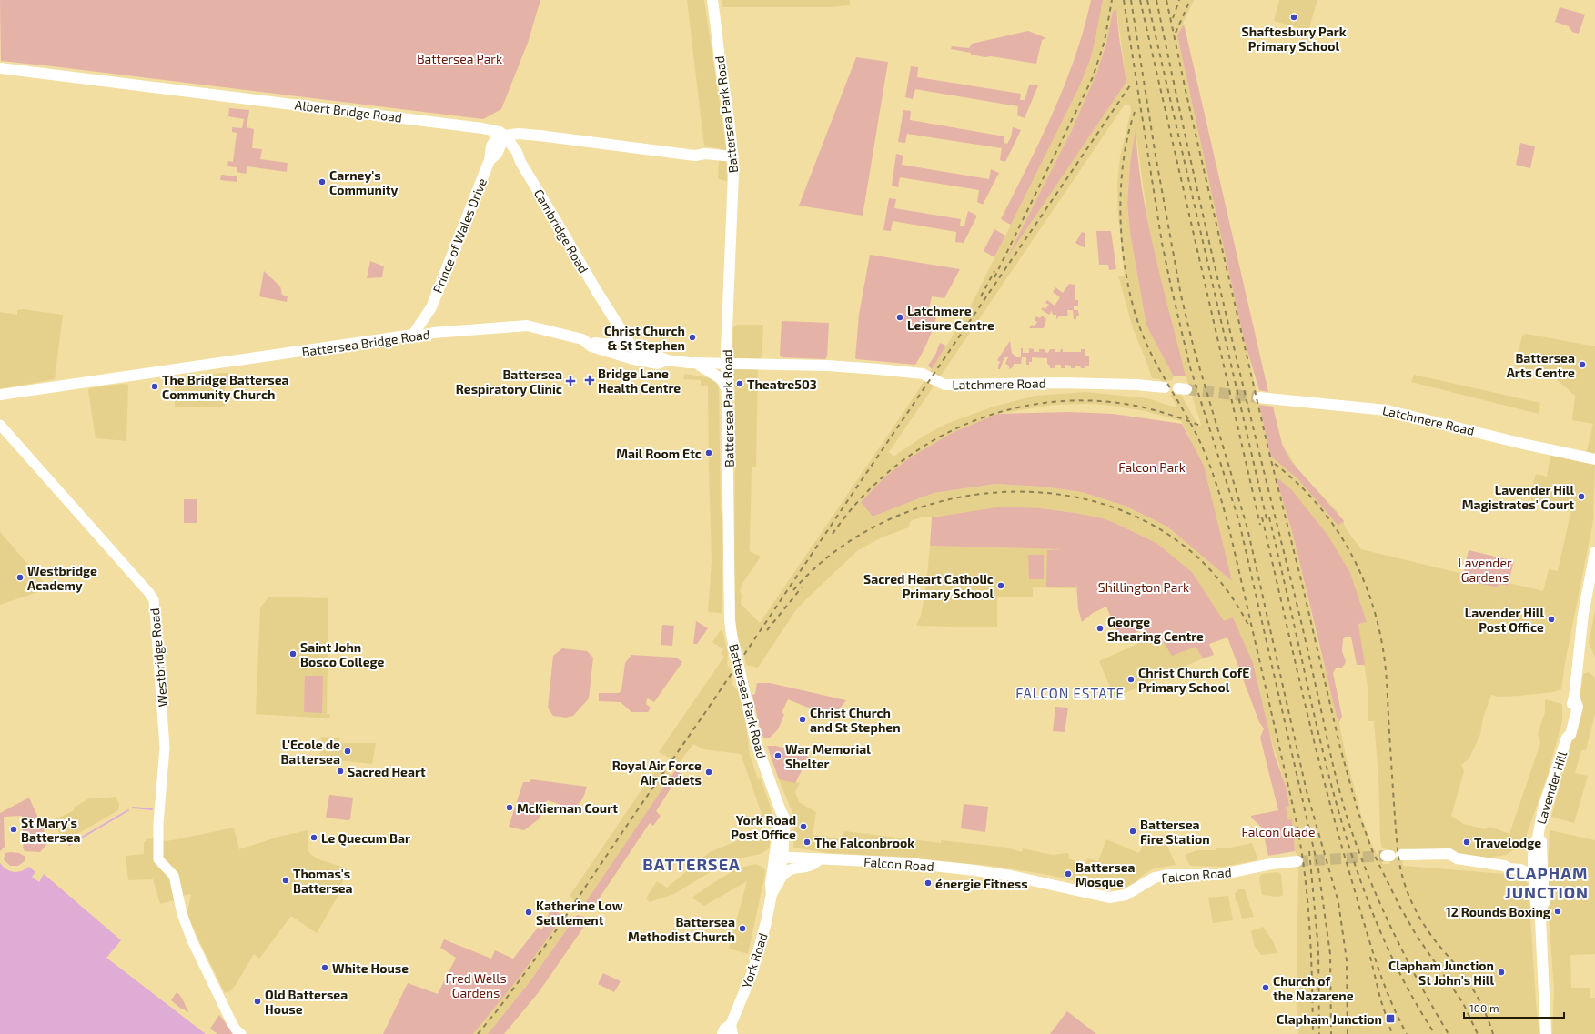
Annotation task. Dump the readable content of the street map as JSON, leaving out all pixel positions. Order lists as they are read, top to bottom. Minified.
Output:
{"streets":{"main road":["Albert Bridge Road","Battersea Park Road","Cambridge Road","Prince of Wales Drive","Battersea Bridge Road","Latchmere Road","Westbridge Road","Lavender Hill","Falcon Road","York Road"]},"crossings":[["Albert Bridge Road","Battersea Park Road"],["Albert Bridge Road","Cambridge Road"],["Albert Bridge Road","Prince of Wales Drive"],["Battersea Park Road","Battersea Bridge Road"],["Battersea Park Road","Latchmere Road"],["Battersea Park Road","Falcon Road"],["Battersea Park Road","York Road"],["Cambridge Road","Prince of Wales Drive"],["Cambridge Road","Battersea Bridge Road"],["Prince of Wales Drive","Battersea Bridge Road"],["Battersea Bridge Road","Latchmere Road"],["Falcon Road","York Road"]],"districts":["FALCON ESTATE","BATTERSEA","CLAPHAM JUNCTION"],"parks":["Battersea Park","Falcon Park","Lavender Gardens","Shillington Park","Falcon Glade","Fred Wells Gardens"],"places":{"other":["Shaftesbury Park Primary School","Carney's Community","Latchmere Leisure Centre","Christ Church & St Stephen","Battersea Arts Centre","Theatre503","The Bridge Battersea Community Church","Mail Room Etc","Lavender Hill Magistrates' Court","Westbridge Academy","Sacred Heart Catholic Primary School","Lavender Hill Post Office","George Shearing Centre","Saint John Bosco College","Christ Church CofE Primary School","Christ Church and St Stephen","L'Ecole de Battersea","War Memorial Shelter","Sacred Heart","Royal Air Force Air Cadets","McKiernan Court","York Road Post Office","St Mary's Battersea","Battersea Fire Station","Le Quecum Bar","The Falconbrook","Travelodge","Battersea Mosque","Thomas's Battersea","énergie Fitness","12 Rounds Boxing","Katherine Low Settlement","Battersea Methodist Church","White House","Clapham Junction St John's Hill","Church of the Nazarene","Old Battersea House"],"health":["Bridge Lane Health Centre","Battersea Respiratory Clinic"],"transit":["Clapham Junction"]},"scale_bar":"100 m"}
